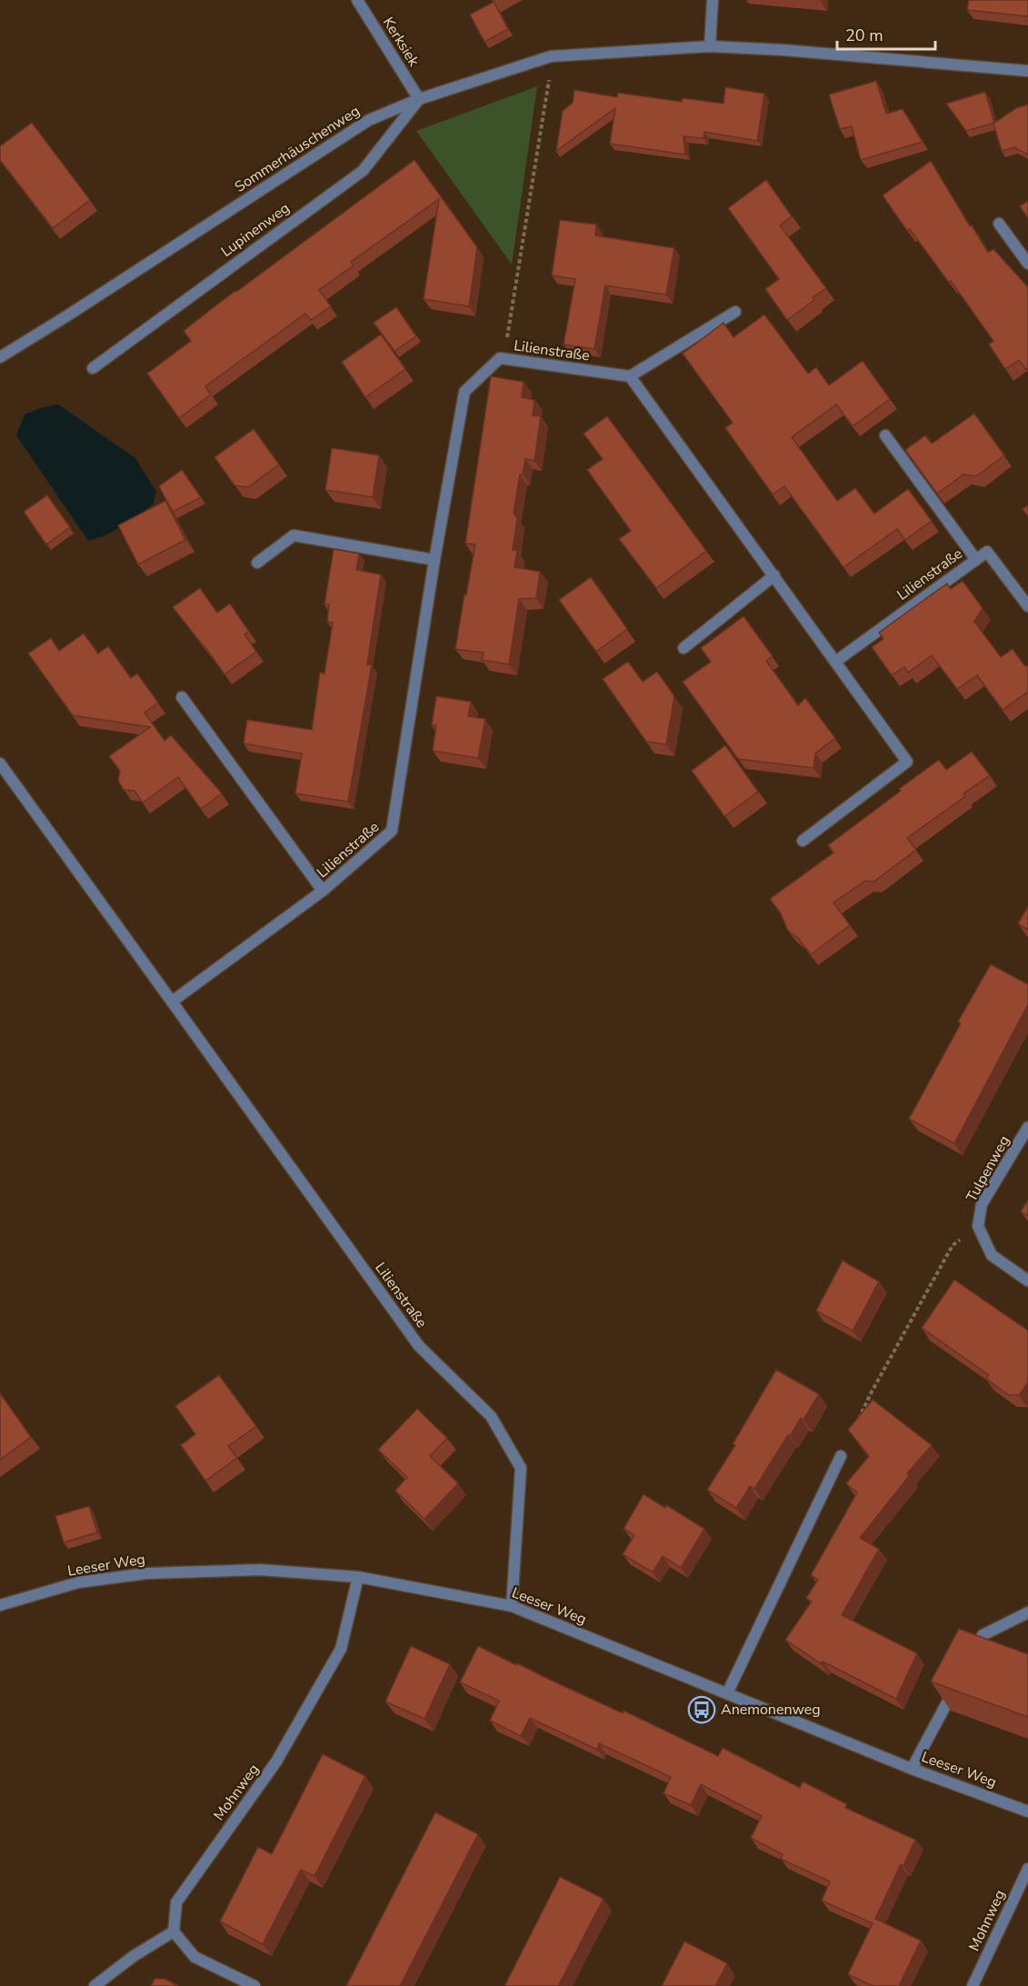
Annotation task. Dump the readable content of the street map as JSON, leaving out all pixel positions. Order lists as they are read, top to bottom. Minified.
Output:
{"streets":{"street":["Kerksiek","Sommerhäuschenweg","Lupinenweg","Lilienstraße","Tulpenweg","Leeser Weg","Mohnweg"]},"crossings":[["Kerksiek","Sommerhäuschenweg"],["Kerksiek","Lupinenweg"],["Sommerhäuschenweg","Lupinenweg"],["Lilienstraße","Leeser Weg"],["Leeser Weg","Mohnweg"]],"places":{"bus stop":["Anemonenweg"]},"scale_bar":"20 m"}
